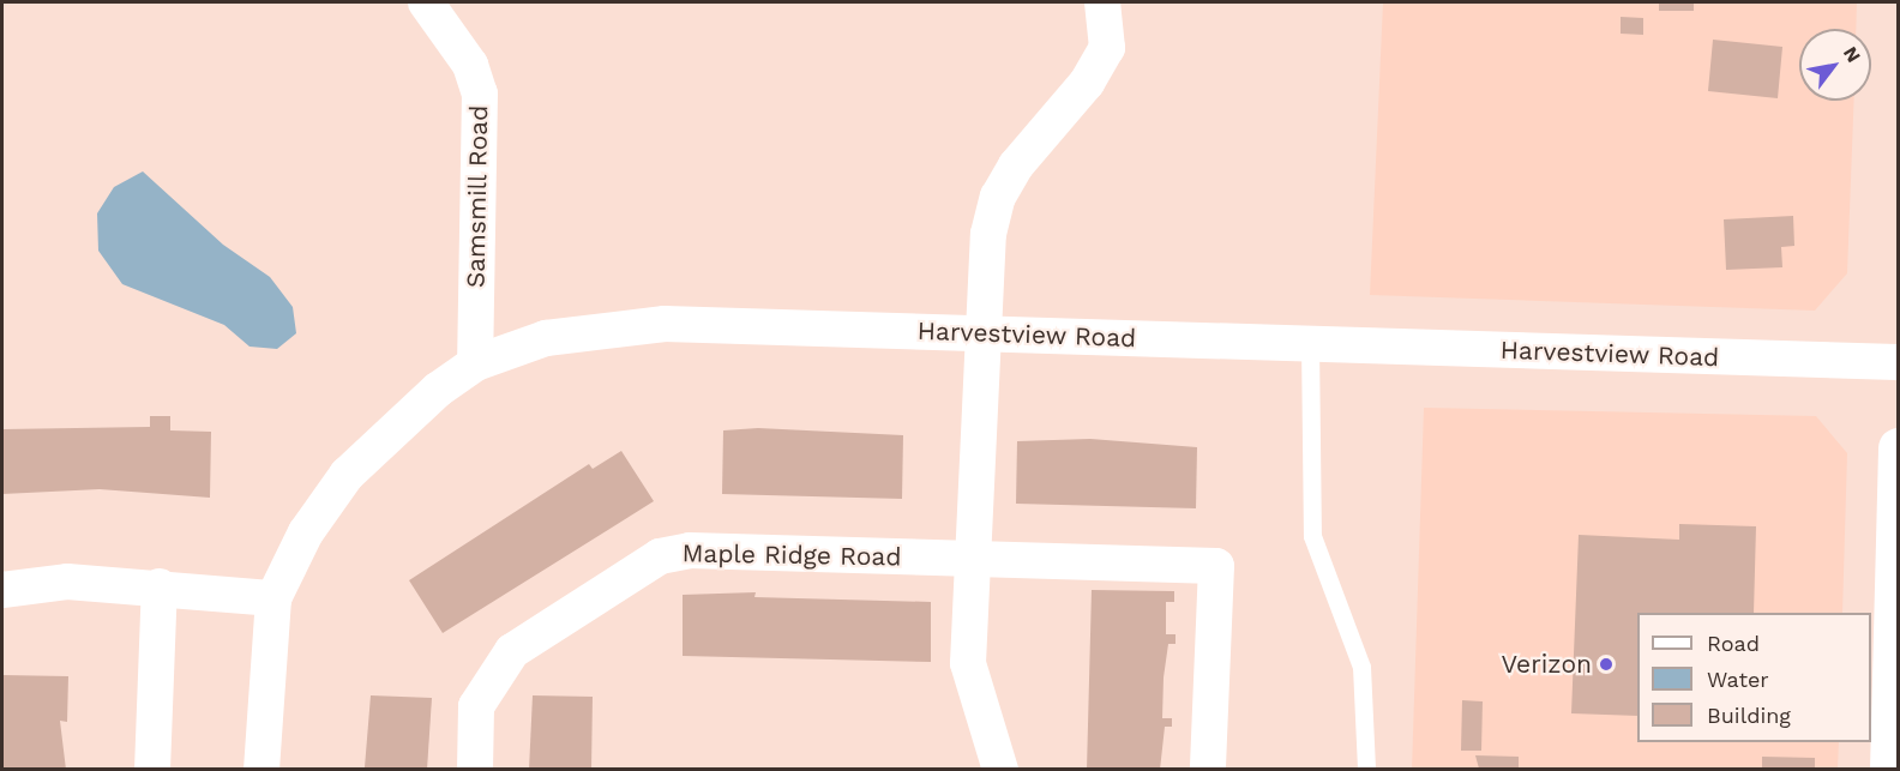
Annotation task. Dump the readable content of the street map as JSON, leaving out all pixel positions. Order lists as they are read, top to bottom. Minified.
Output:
{"streets":{"street":["Samsmill Road","Harvestview Road","Maple Ridge Road"]},"crossings":[["Samsmill Road","Harvestview Road"]],"places":["Verizon"],"legend":["Road","Water","Building"],"north":"top right"}
